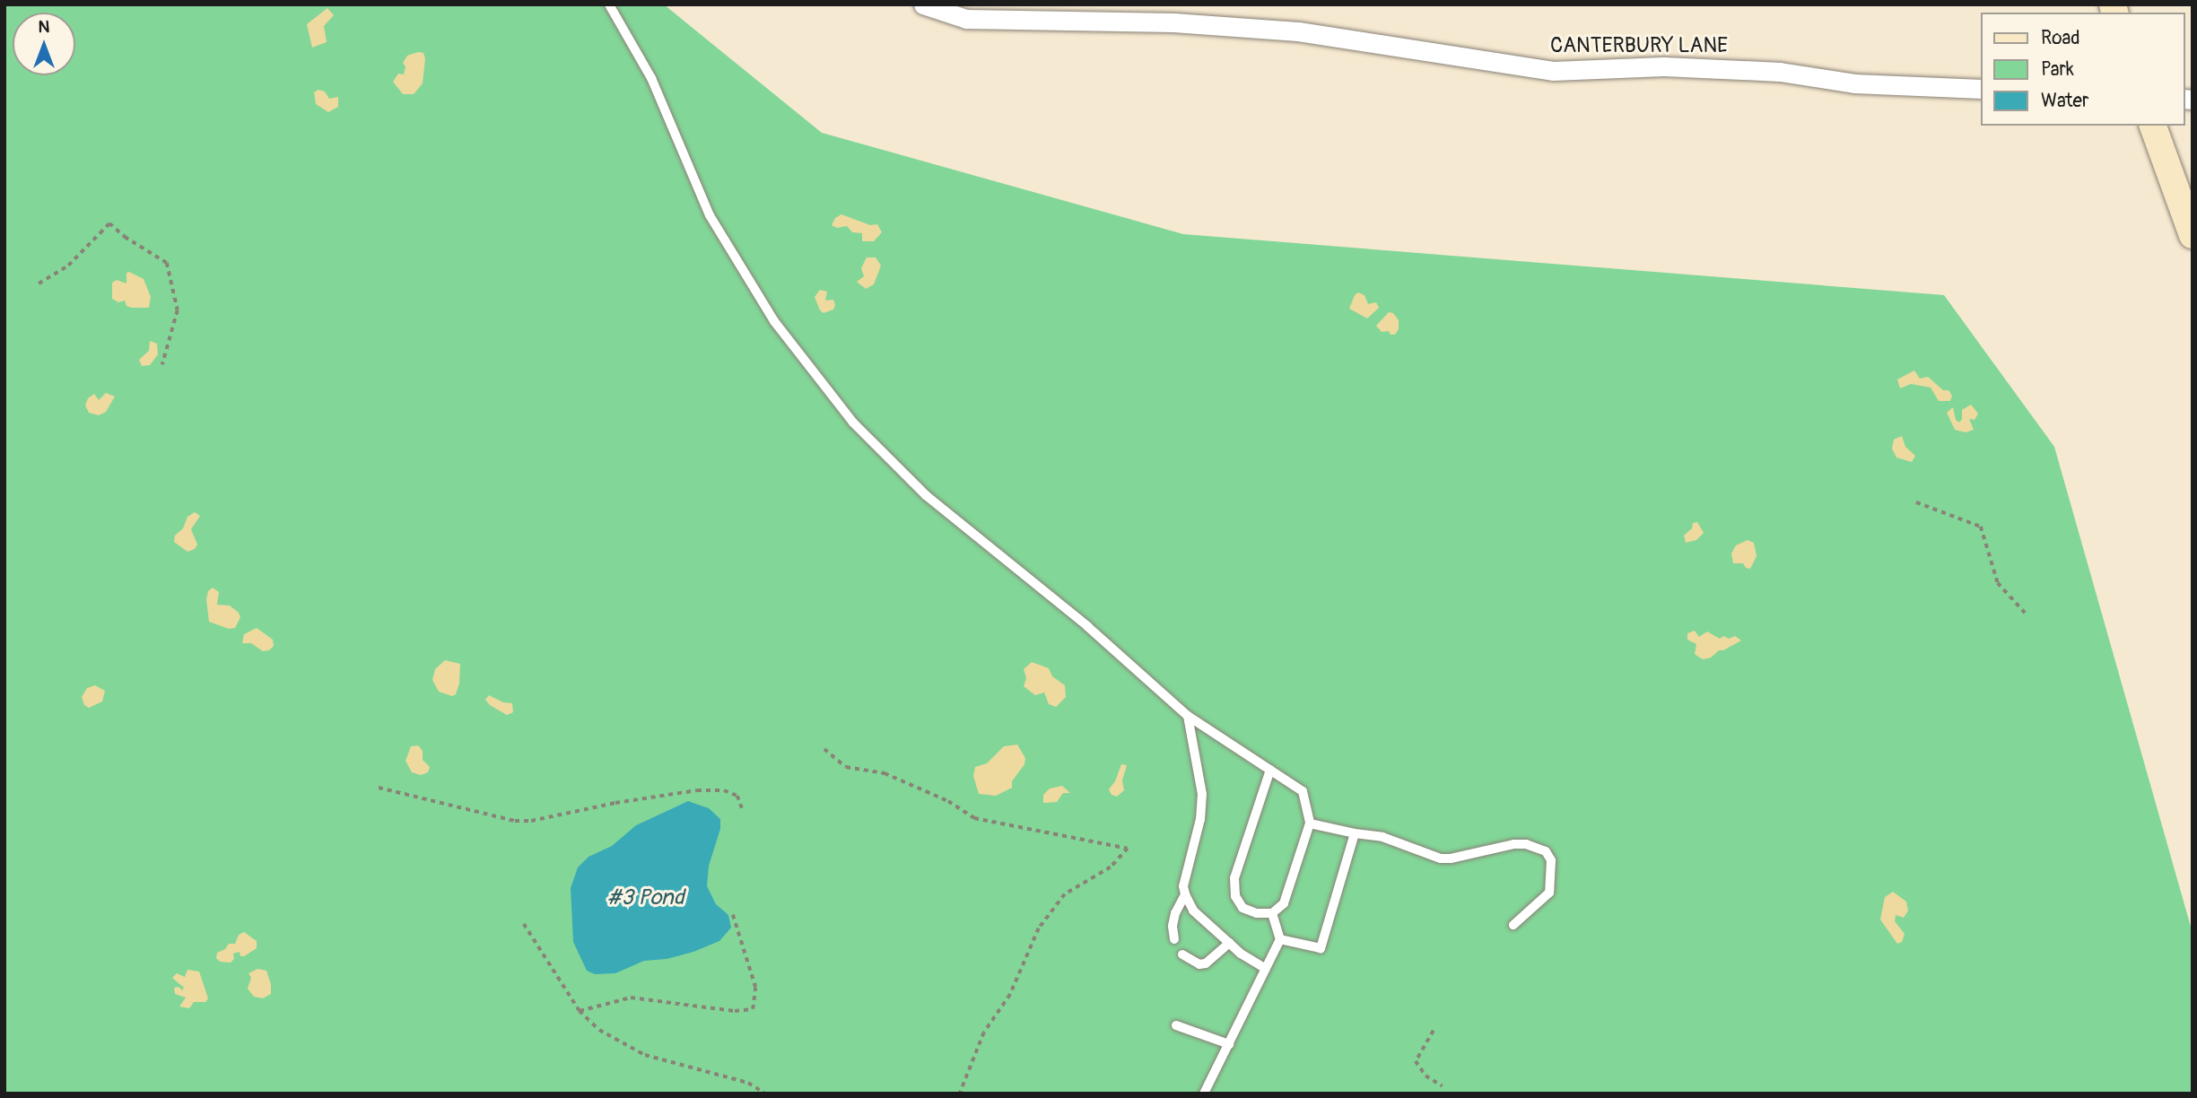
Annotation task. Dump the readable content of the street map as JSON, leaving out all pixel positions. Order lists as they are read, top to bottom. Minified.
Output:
{"streets":{"street":["CANTERBURY LANE"]},"water":["#3 Pond"],"legend":["Road","Park","Water"],"north":"top"}
